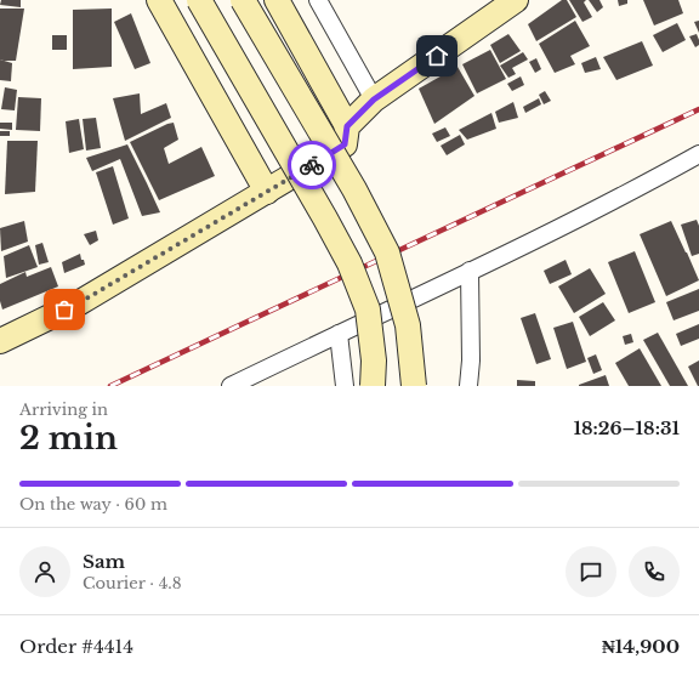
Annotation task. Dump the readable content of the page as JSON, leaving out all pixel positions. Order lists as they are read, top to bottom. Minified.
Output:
{"page":{"heading":["2 min","Arriving in","18:26–18:31"],"panel":["Sam","Courier · 4.8","Order #4414","₦14,900"],"bar":"On the way · 60 m"}}
